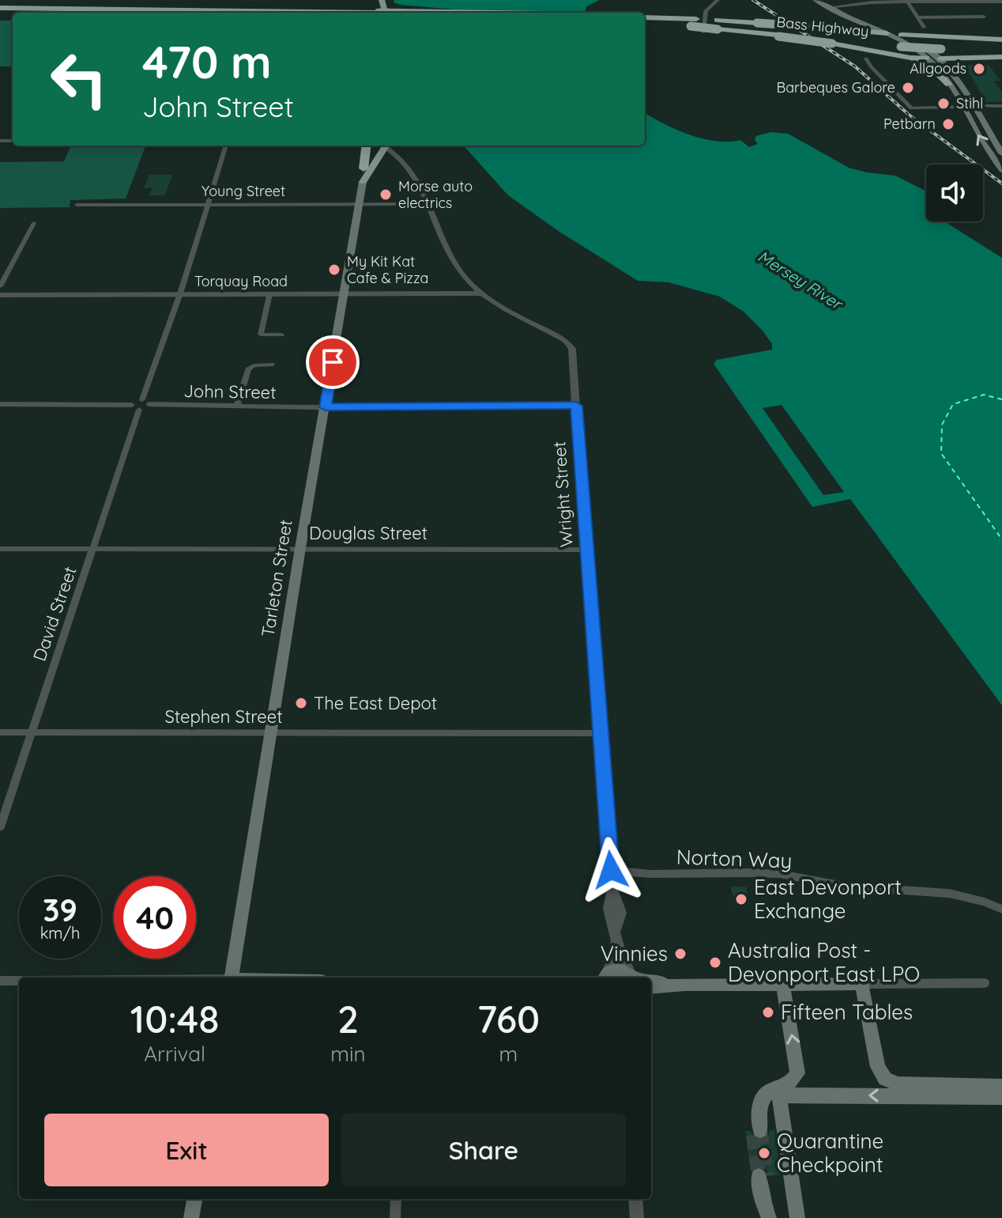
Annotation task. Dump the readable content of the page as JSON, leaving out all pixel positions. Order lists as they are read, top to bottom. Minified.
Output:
{"streets":{"highway":["Bass Highway","Tarleton Street"],"street":["Young Street","Torquay Road","John Street","Wright Street","Douglas Street","David Street","Stephen Street","Norton Way"]},"crossings":[["Young Street","Tarleton Street"],["Torquay Road","Wright Street"],["Torquay Road","Tarleton Street"],["John Street","Wright Street"],["John Street","Tarleton Street"],["Wright Street","Douglas Street"],["Wright Street","Stephen Street"],["Wright Street","Norton Way"],["Douglas Street","Tarleton Street"],["Douglas Street","David Street"],["Tarleton Street","Stephen Street"],["David Street","Stephen Street"]],"water":["Mersey River"],"places":["Allgoods","Barbeques Galore","Stihl","Petbarn","Morse auto electrics","My Kit Kat Cafe & Pizza","The East Depot","East Devonport Exchange","Vinnies","Australia Post - Devonport East LPO","Fifteen Tables","Quarantine Checkpoint"],"page":{"turn":["470 m","John Street"],"speed":"39 km/h","limit":"40","eta":["10:48","Arrival","2","min","760","m"],"buttons":["Exit","Share"]}}
